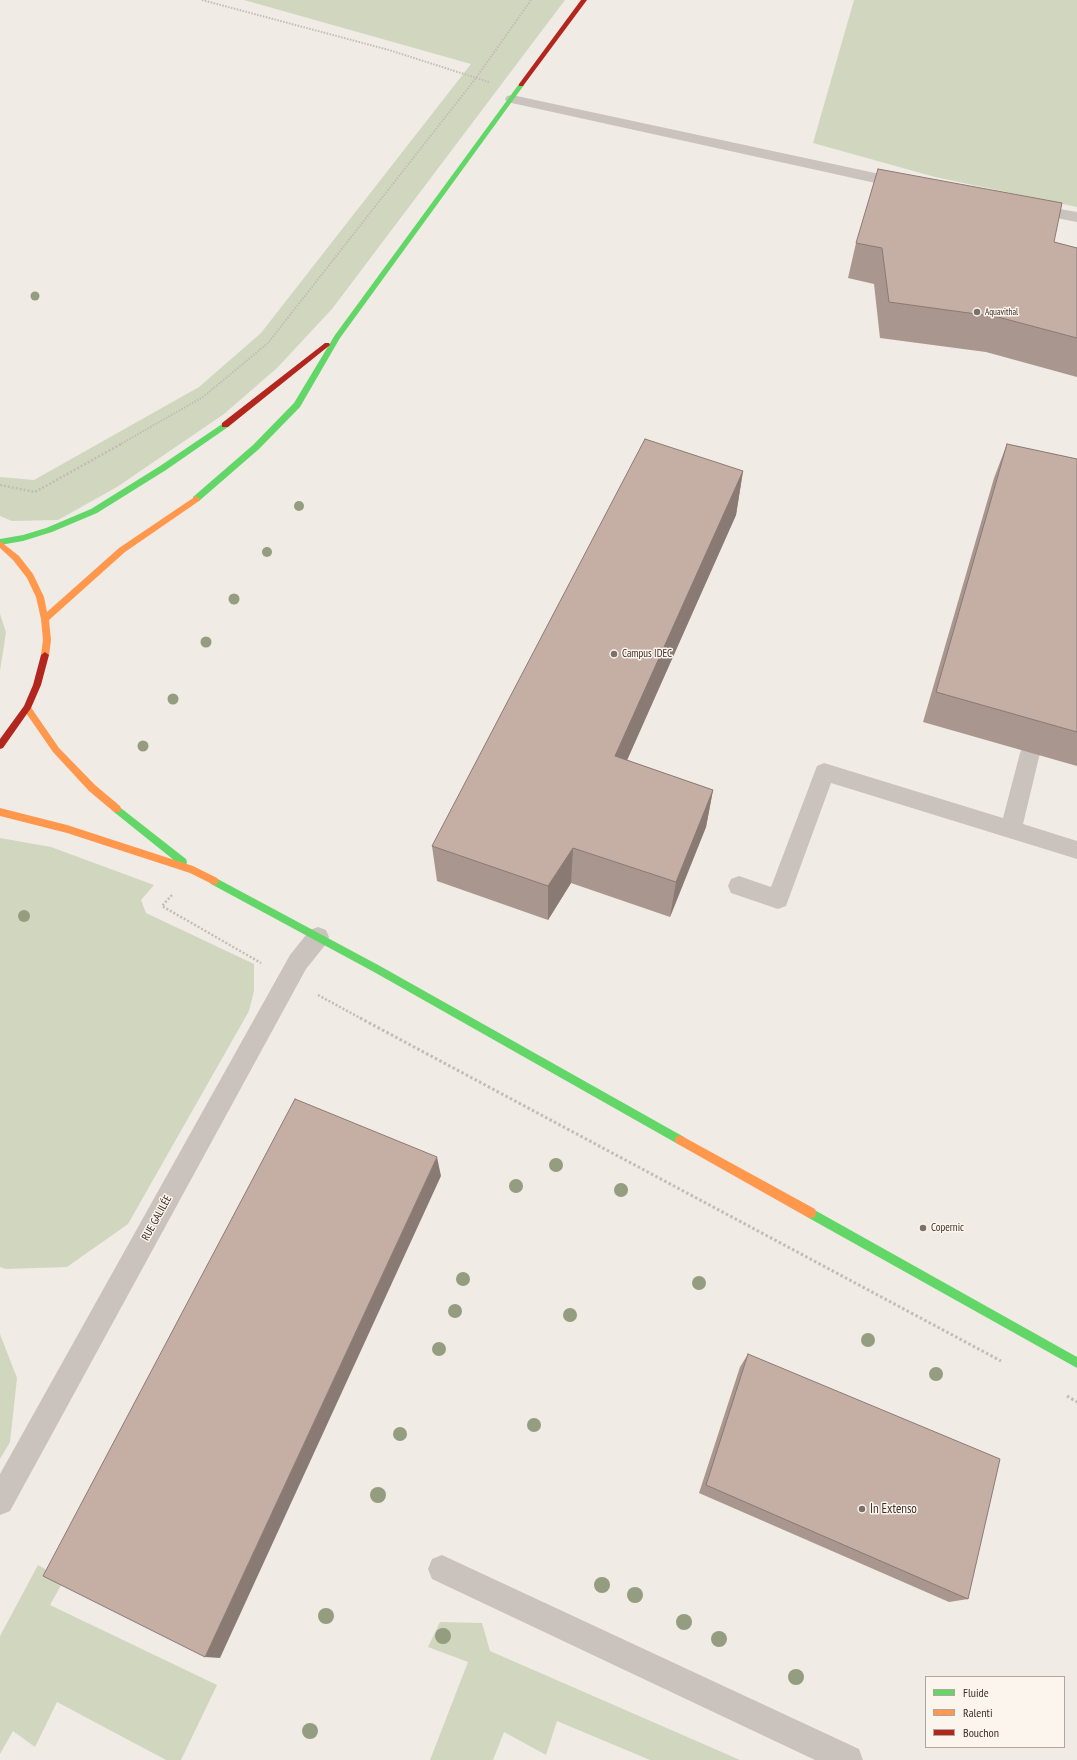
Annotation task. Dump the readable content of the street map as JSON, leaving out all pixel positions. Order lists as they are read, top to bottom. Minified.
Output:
{"streets":{"street":["RUE GALILÉE"]},"places":["Aquavithal","Campus IDEC","Copernic","In Extenso"],"legend":["Fluide","Ralenti","Bouchon"]}
